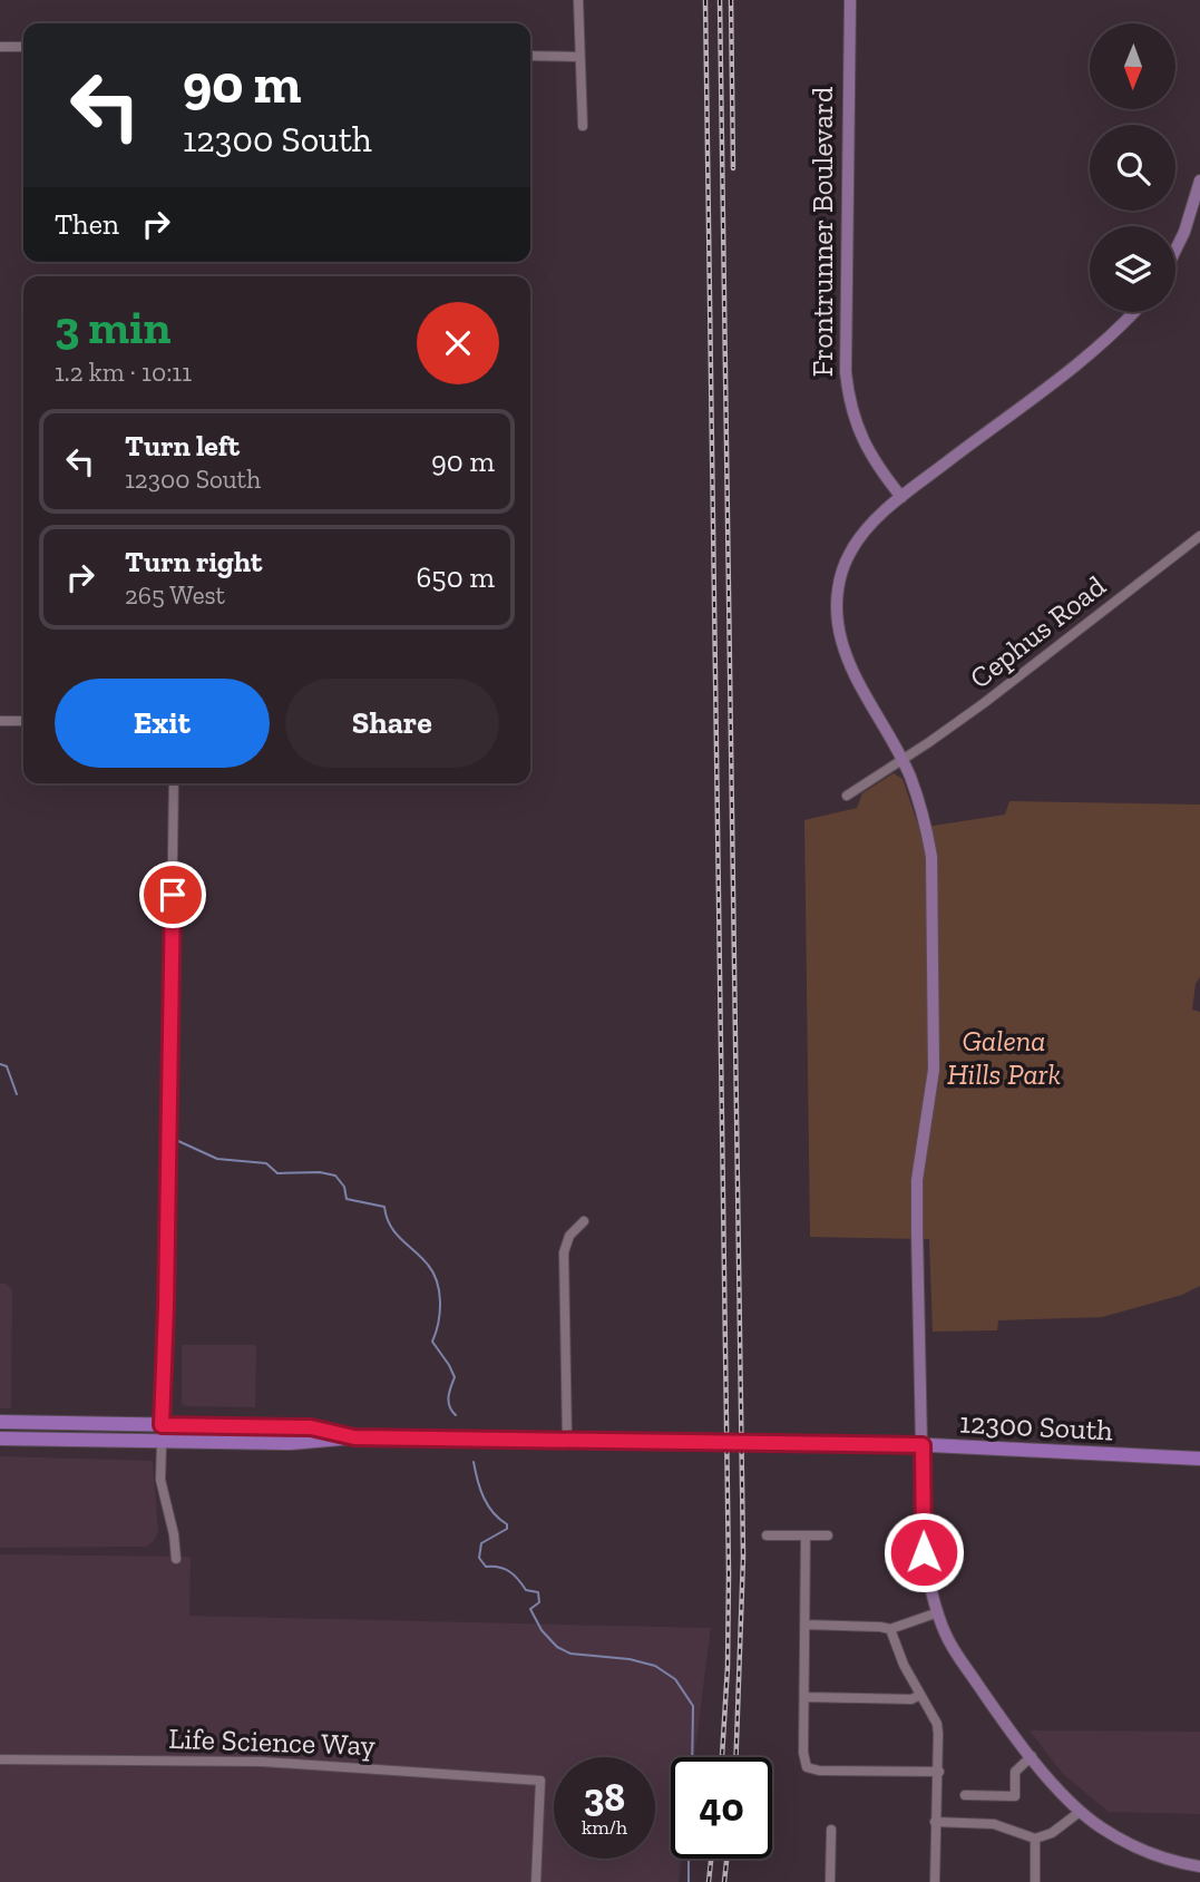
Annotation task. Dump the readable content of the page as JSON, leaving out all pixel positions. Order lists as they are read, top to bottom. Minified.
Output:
{"streets":{"main road":["12300 South"],"street":["Frontrunner Boulevard","Cephus Road","Life Science Way"]},"parks":["Galena Hills Park"],"north":"bottom","page":{"turn":["90 m","12300 South"],"then":"Then","heading":["3 min","1.2 km · 10:11"],"list":[{"name":"Turn left","note":"12300 South","value":"90 m"},{"name":"Turn right","note":"265 West","value":"650 m"}],"buttons":["Exit","Share"],"speed":"38 km/h","limit":"40"}}
